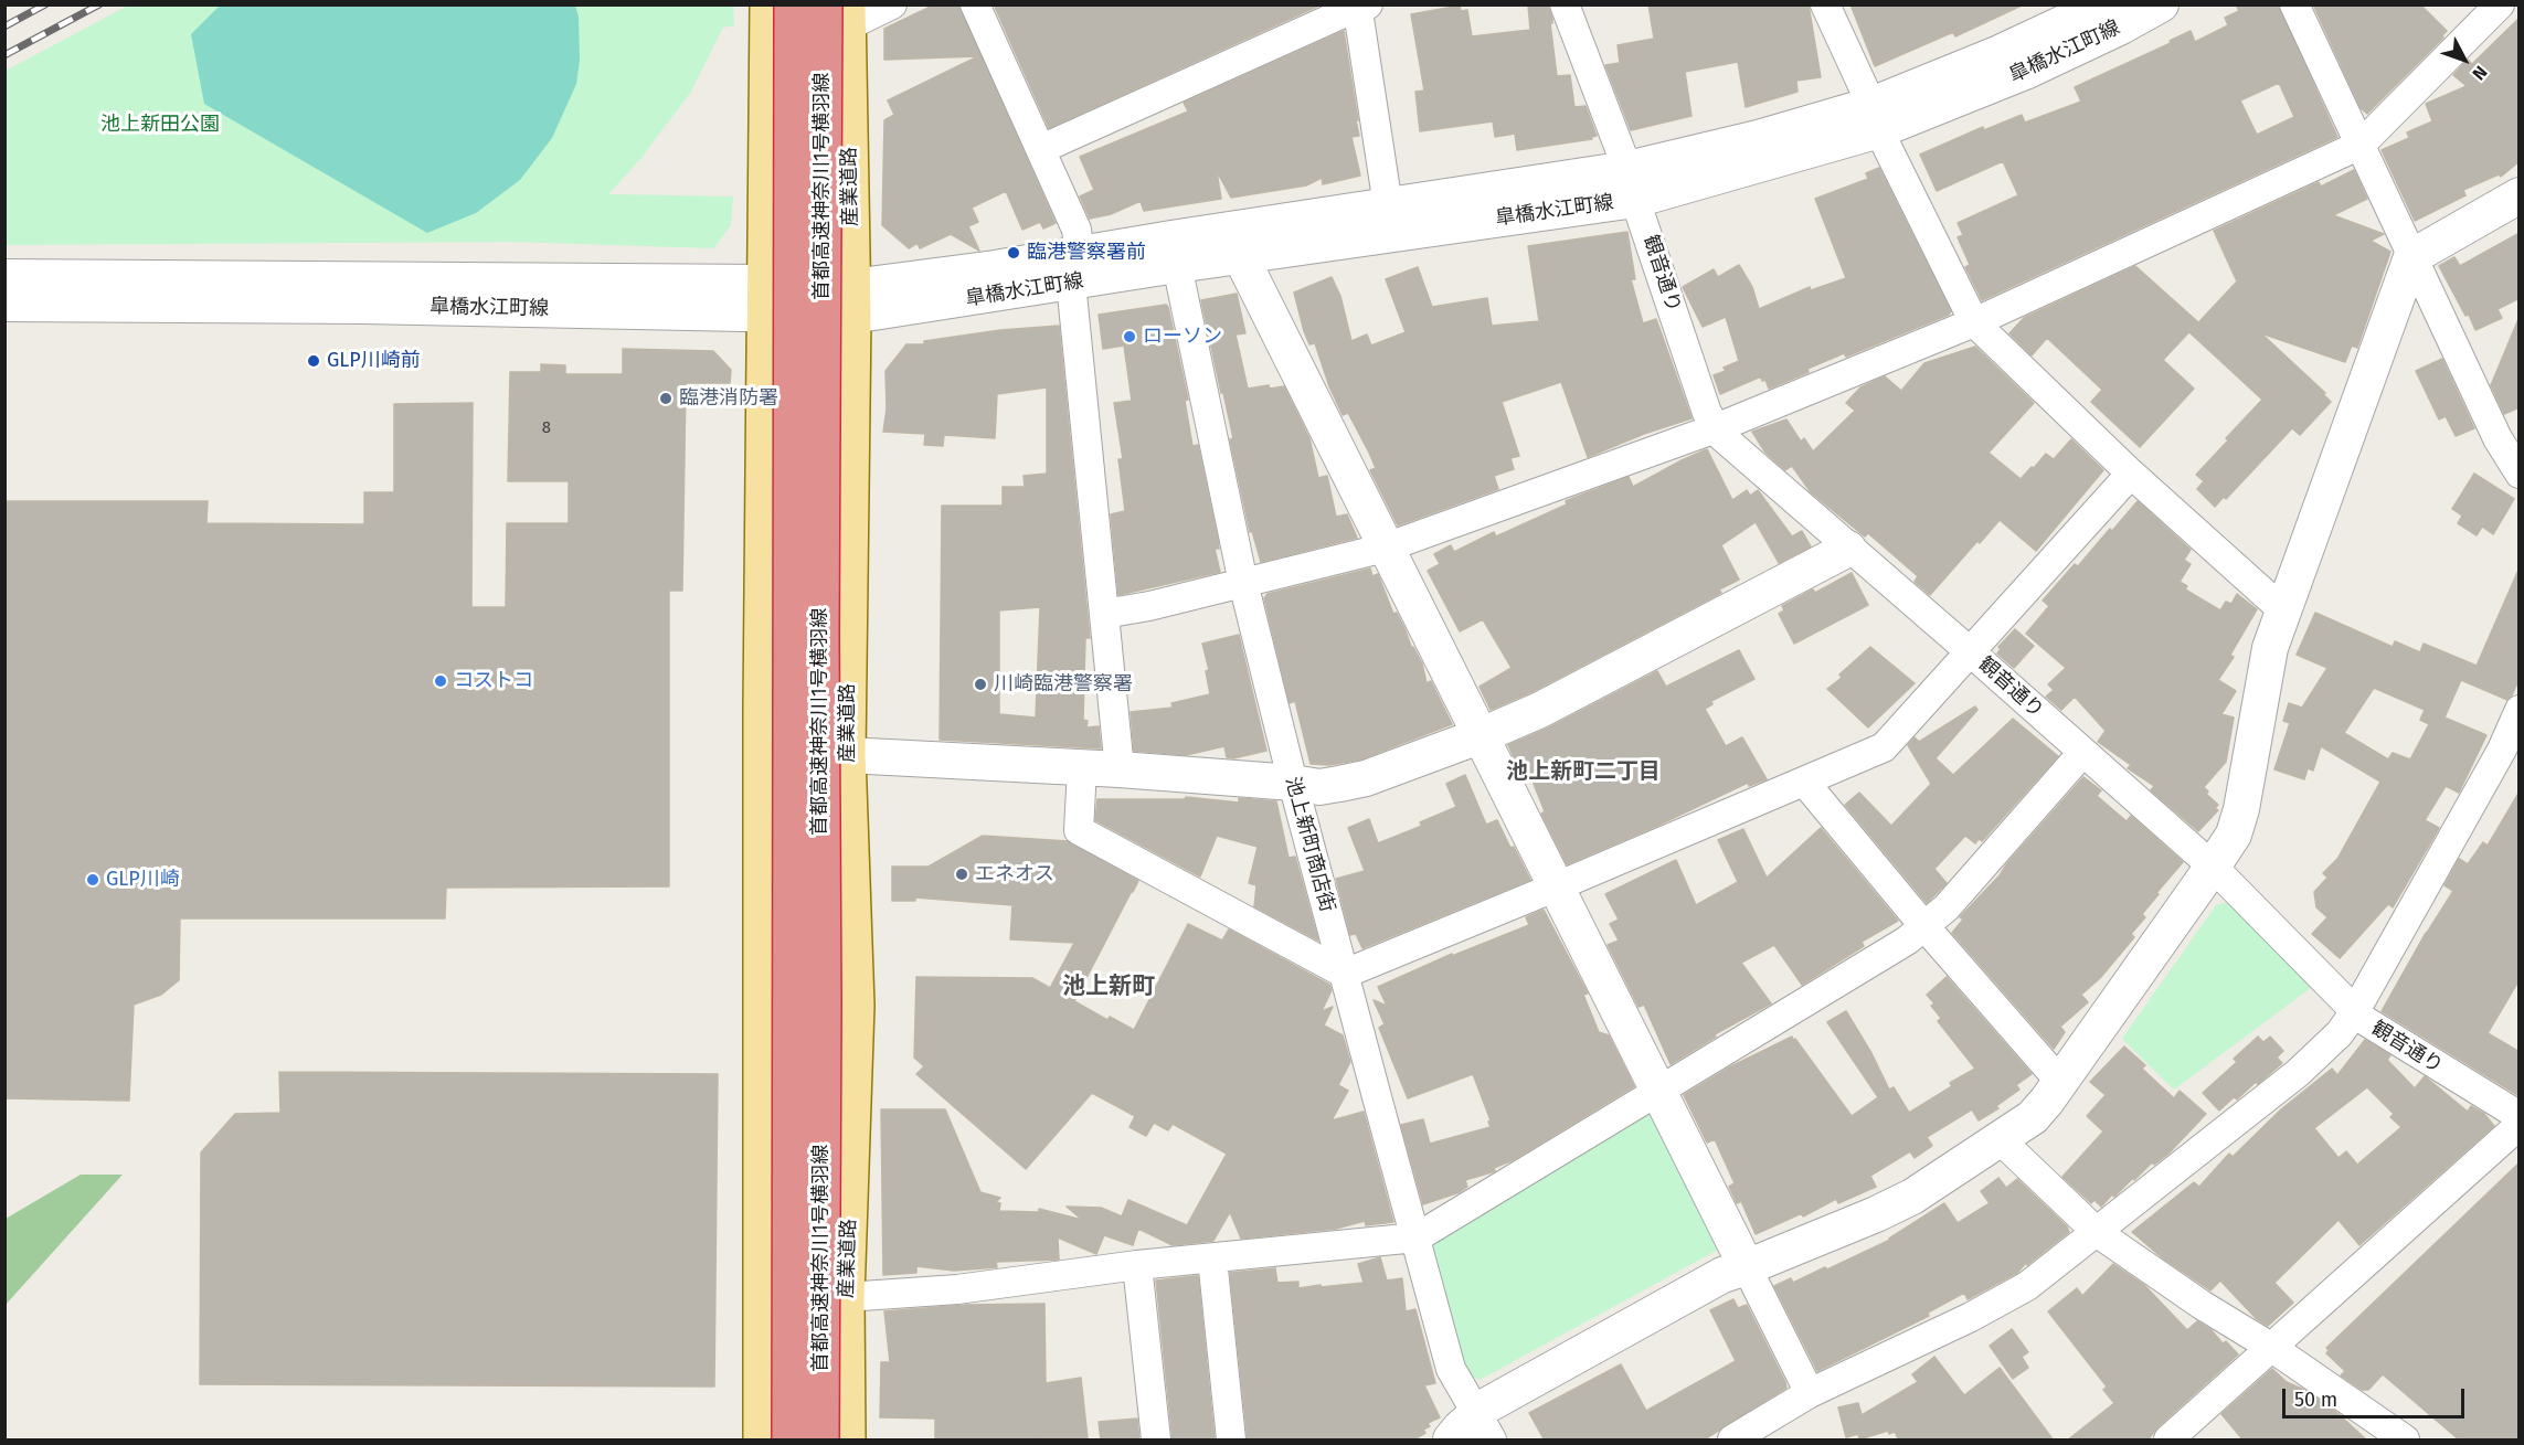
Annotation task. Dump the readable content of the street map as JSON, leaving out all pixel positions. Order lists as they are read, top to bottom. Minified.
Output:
{"streets":{"highway":["首都高速神奈川1号横羽線"],"main road":["産業道路"],"street":["皐橋水江町線","観音通り","池上新町商店街"]},"crossings":[["皐橋水江町線","産業道路"],["皐橋水江町線","観音通り"],["皐橋水江町線","池上新町商店街"],["首都高速神奈川1号横羽線","産業道路"]],"districts":["池上新町二丁目","池上新町"],"parks":["池上新田公園"],"places":["臨港警察署前","ローソン","GLP川崎前","臨港消防署","コストコ","川崎臨港警察署","エネオス","GLP川崎"],"house_numbers":["8"],"scale_bar":"50 m","north":"bottom right"}
